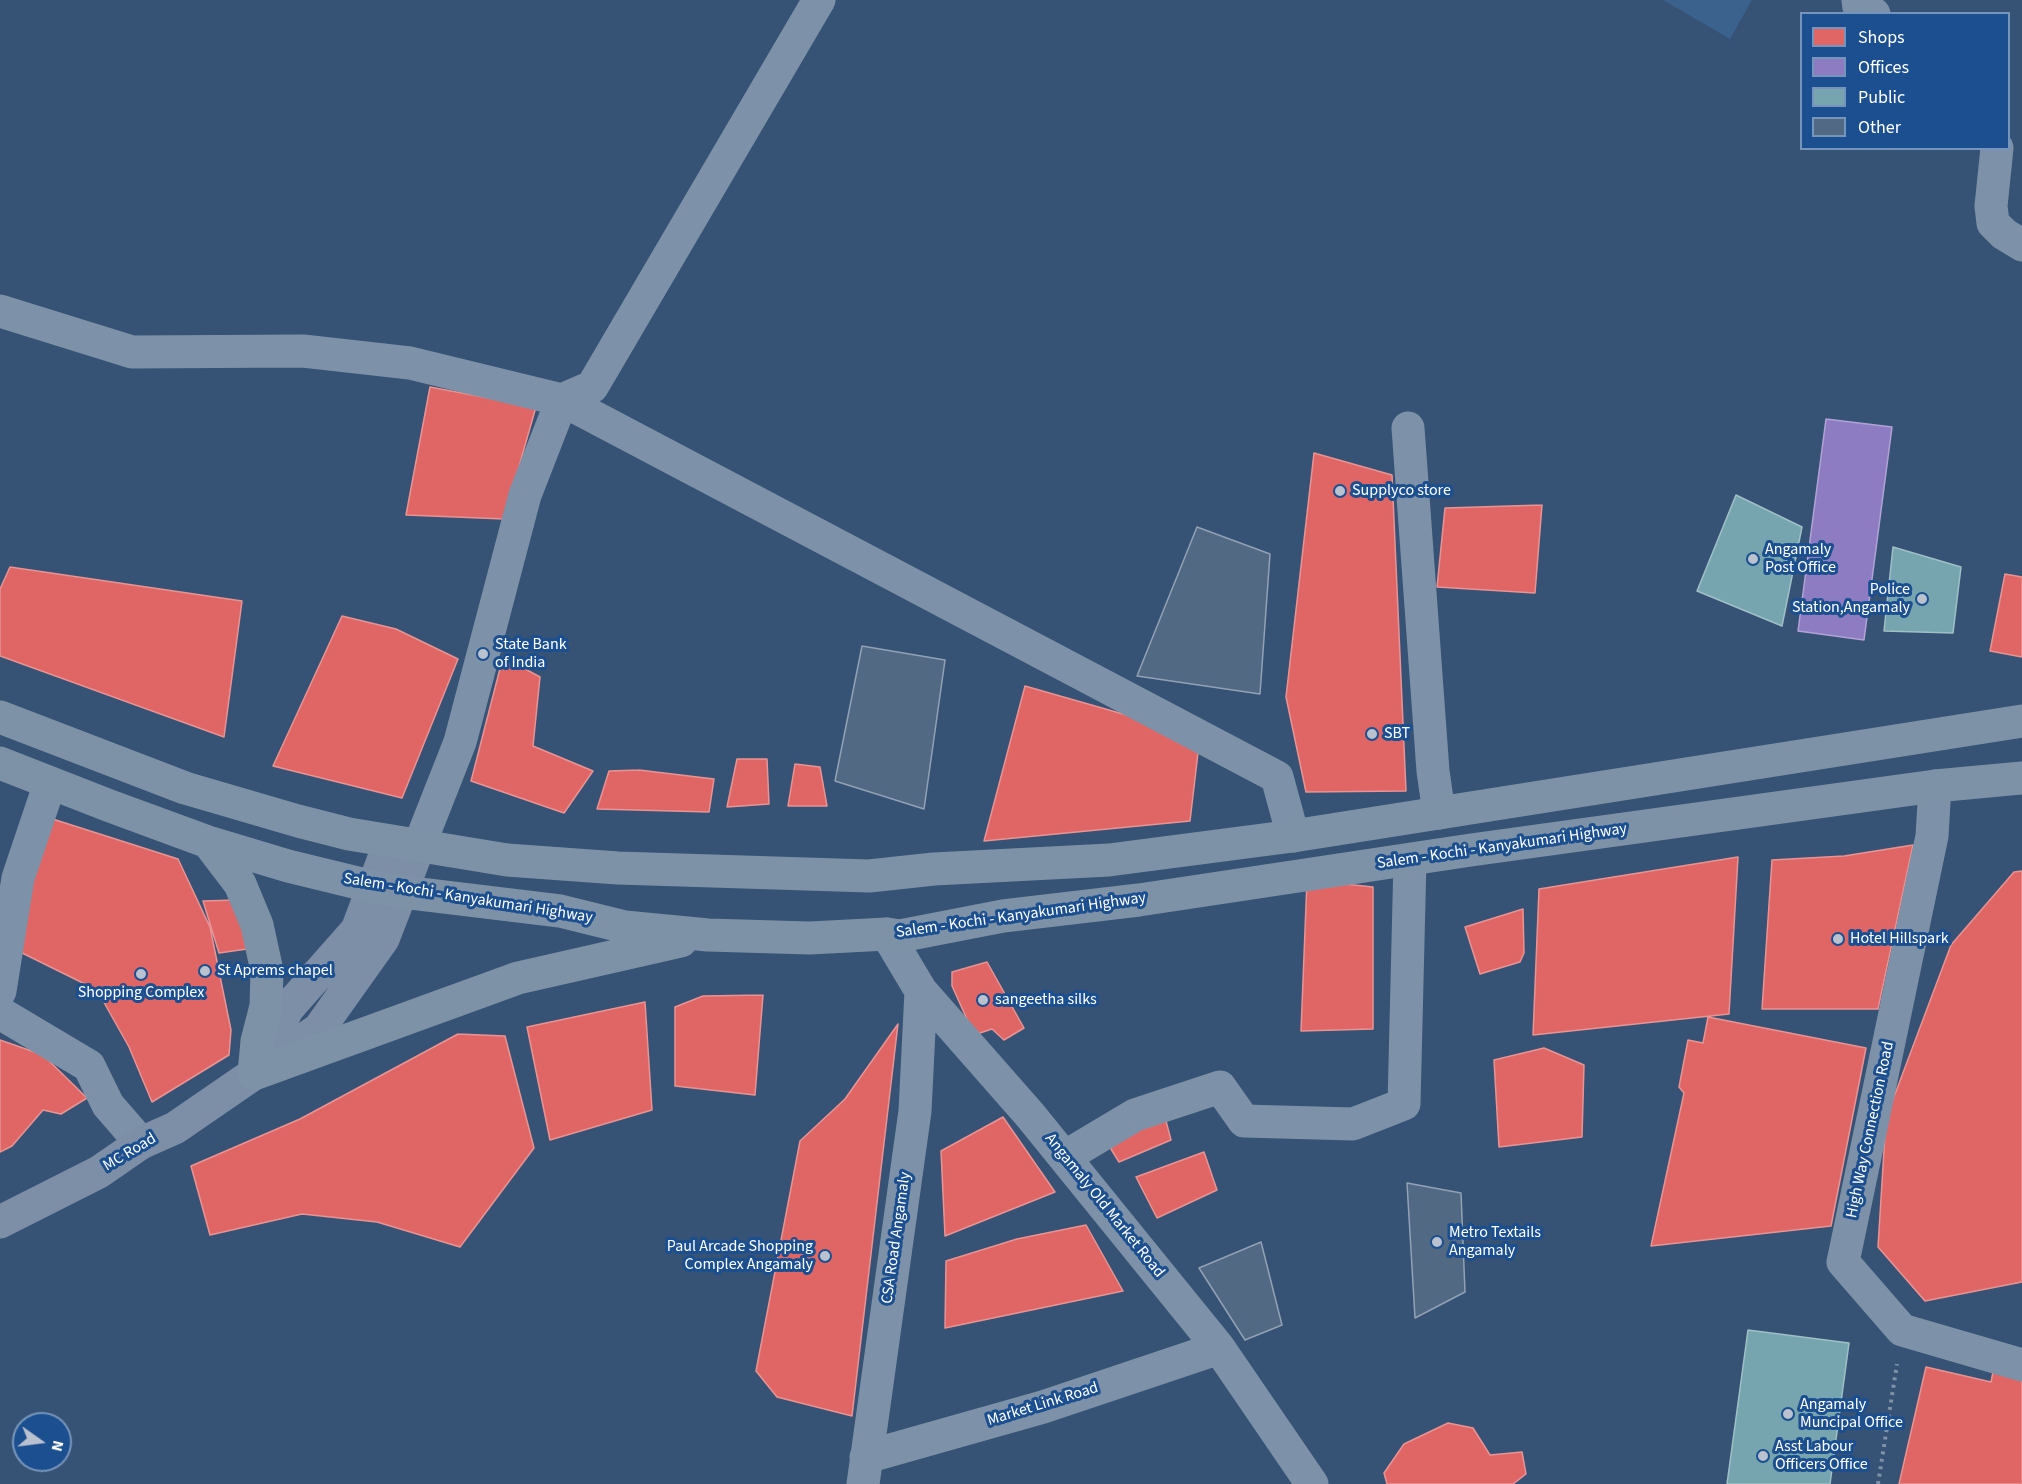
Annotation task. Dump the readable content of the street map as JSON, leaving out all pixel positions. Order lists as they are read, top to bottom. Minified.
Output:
{"streets":{"highway":["Salem - Kochi - Kanyakumari Highway"],"main road":["MC Road"],"street":["High Way Connection Road","Angamaly Old Market Road","CSA Road Angamaly","Market Link Road"]},"crossings":[["Salem - Kochi - Kanyakumari Highway","High Way Connection Road"],["Salem - Kochi - Kanyakumari Highway","MC Road"],["Salem - Kochi - Kanyakumari Highway","Angamaly Old Market Road"],["Angamaly Old Market Road","CSA Road Angamaly"],["Angamaly Old Market Road","Market Link Road"],["CSA Road Angamaly","Market Link Road"]],"places":["Supplyco store","Angamaly Post Office","Police Station,Angamaly","State Bank of India","SBT","Hotel Hillspark","St Aprems chapel","Shopping Complex","sangeetha silks","Metro Textails Angamaly","Paul Arcade Shopping Complex Angamaly","Angamaly Muncipal Office","Asst Labour Officers Office"],"legend":["Shops","Offices","Public","Other"],"north":"right"}
